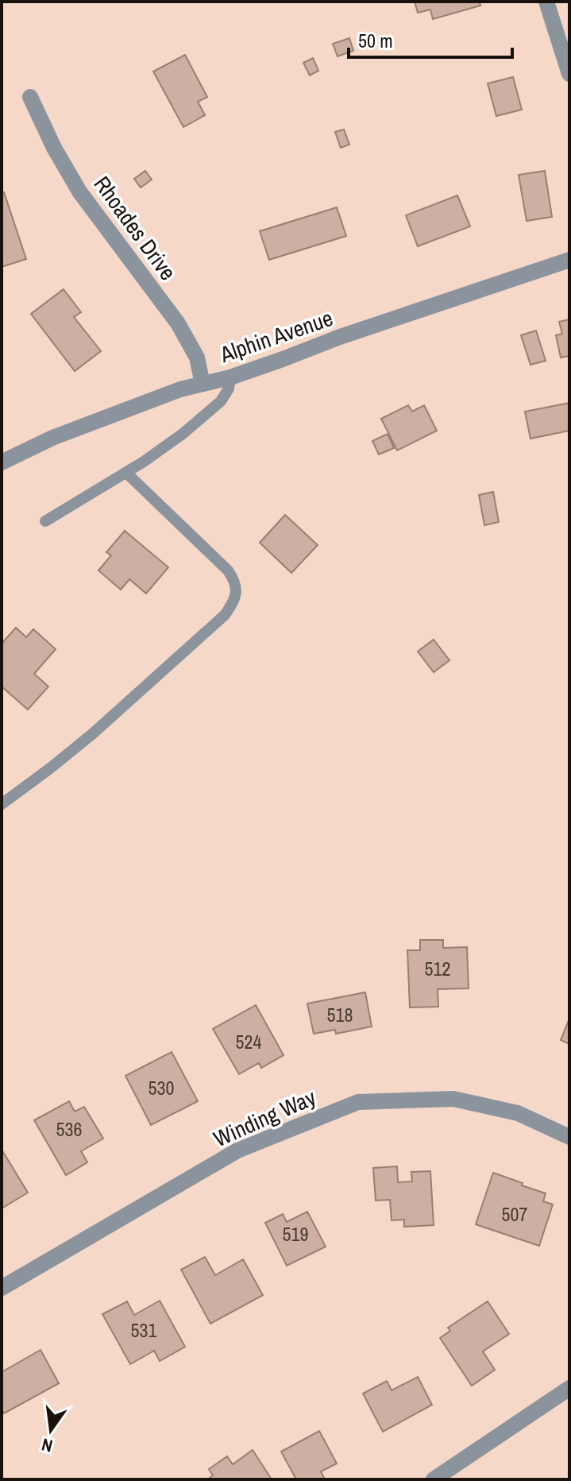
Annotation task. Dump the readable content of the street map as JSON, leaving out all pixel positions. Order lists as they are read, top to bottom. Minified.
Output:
{"streets":{"street":["Rhoades Drive","Alphin Avenue","Winding Way"]},"crossings":[["Rhoades Drive","Alphin Avenue"]],"house_numbers":["512","518","524","530","536","507","519","531"],"scale_bar":"50 m","north":"bottom"}
